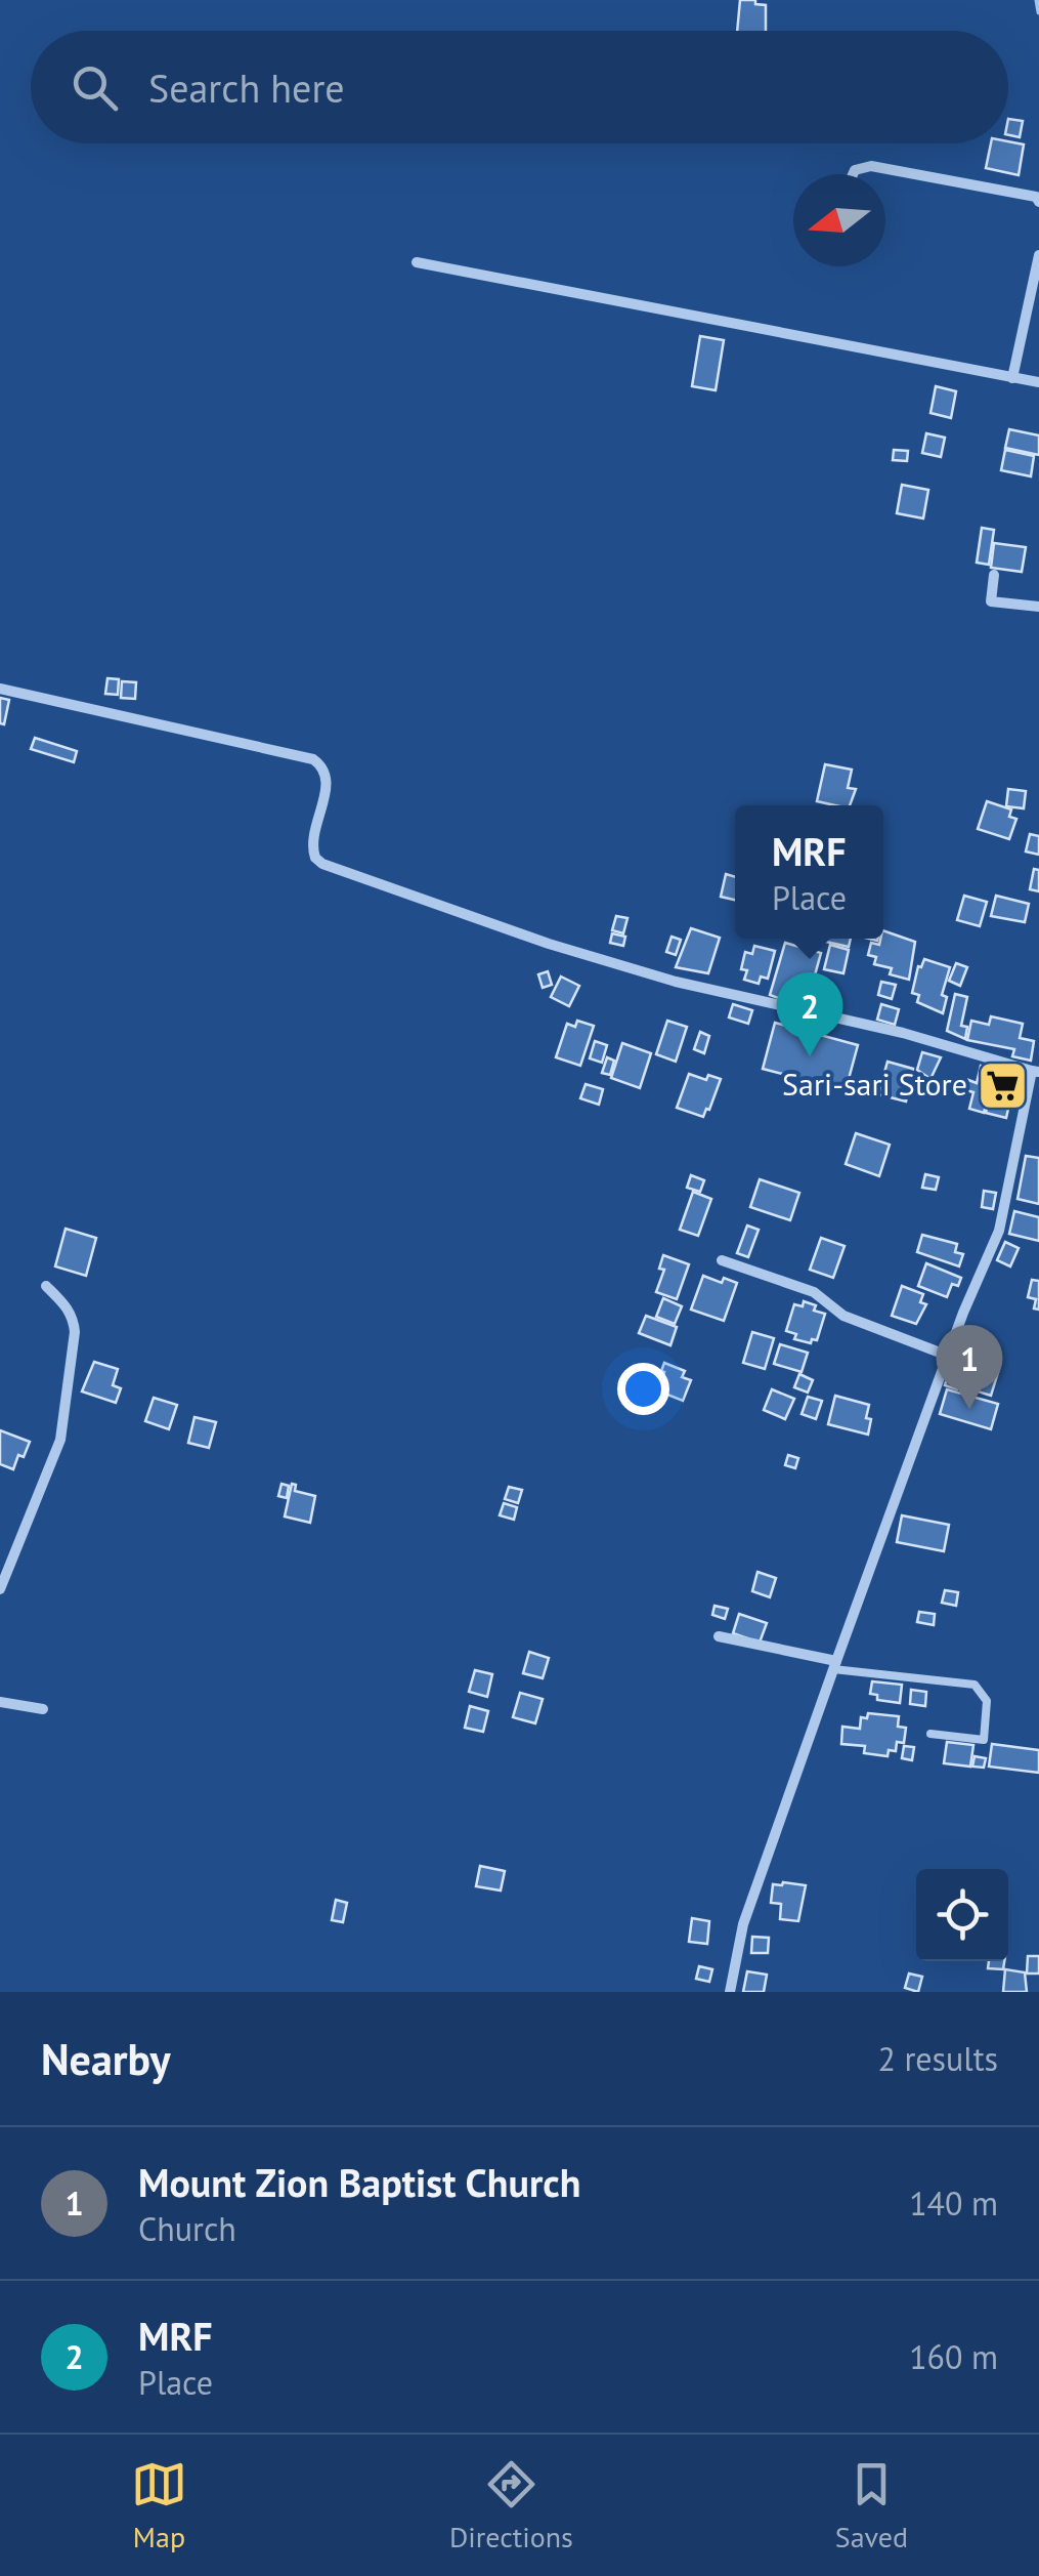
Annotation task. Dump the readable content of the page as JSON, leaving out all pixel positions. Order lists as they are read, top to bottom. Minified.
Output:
{"places":{"supermarket":["Sari-sari Store"]},"north":"left","page":{"search":"Search here","popup":["MRF","Place"],"pins":["2","1"],"heading":["Nearby","2 results"],"list":[{"mark":"1","name":"Mount Zion Baptist Church","note":"Church","value":"140 m"},{"mark":"2","name":"MRF","note":"Place","value":"160 m"}],"nav":["Map","Directions","Saved"]}}
